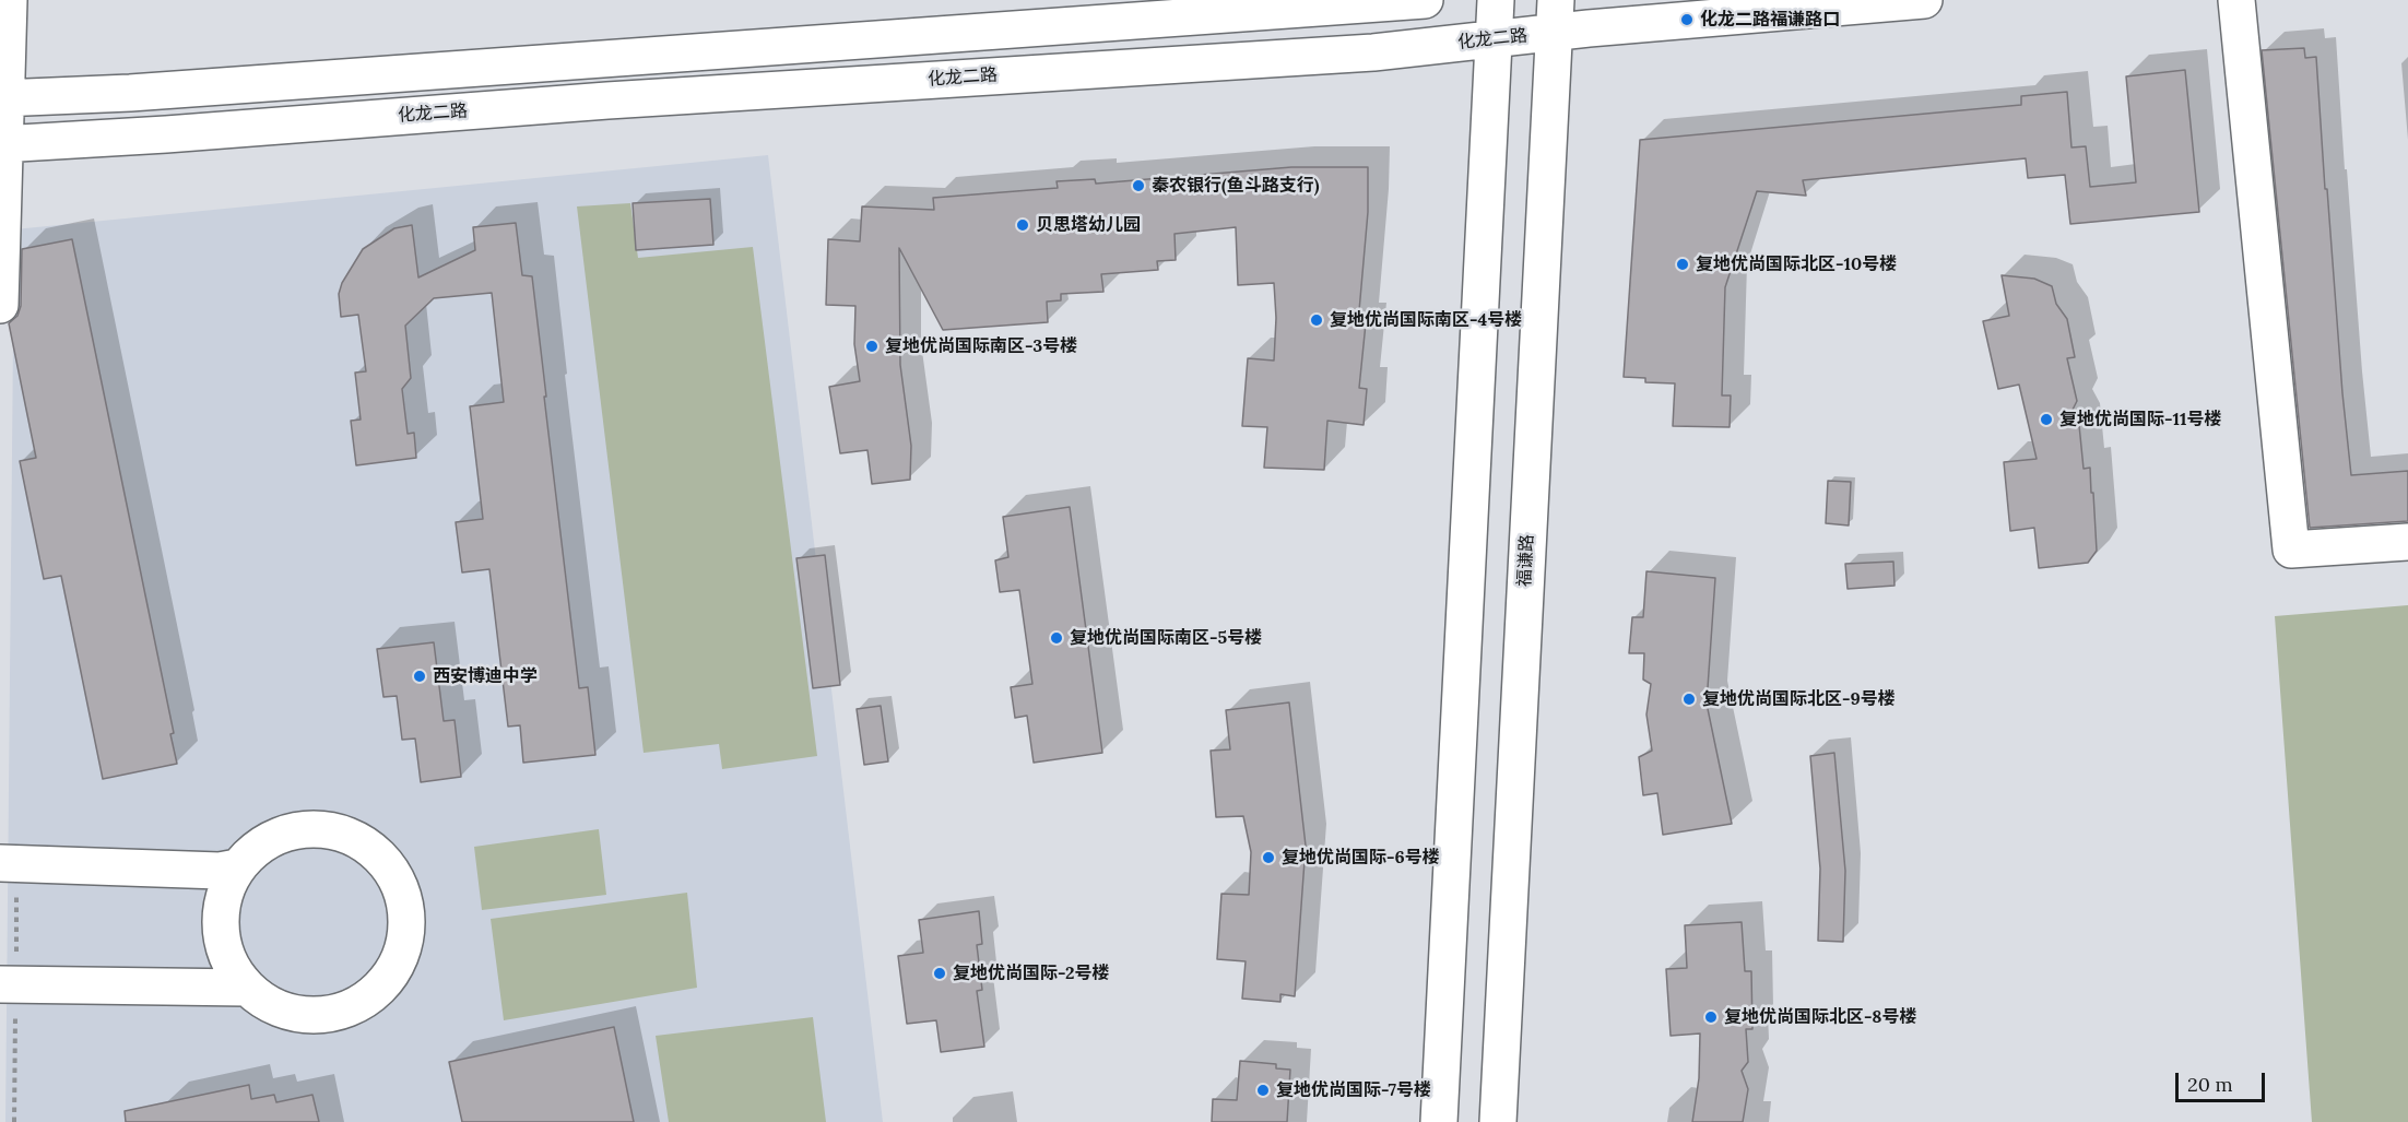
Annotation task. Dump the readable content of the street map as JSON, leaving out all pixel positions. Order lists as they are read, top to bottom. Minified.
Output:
{"streets":{"street":["化龙二路","福谦路"]},"crossings":[["化龙二路","福谦路"]],"places":["化龙二路福谦路口","秦农银行(鱼斗路支行)","贝思塔幼儿园","复地优尚国际北区-10号楼","复地优尚国际南区-4号楼","复地优尚国际南区-3号楼","复地优尚国际-11号楼","复地优尚国际南区-5号楼","西安博迪中学","复地优尚国际北区-9号楼","复地优尚国际-6号楼","复地优尚国际-2号楼","复地优尚国际北区-8号楼","复地优尚国际-7号楼"],"scale_bar":"20 m"}
